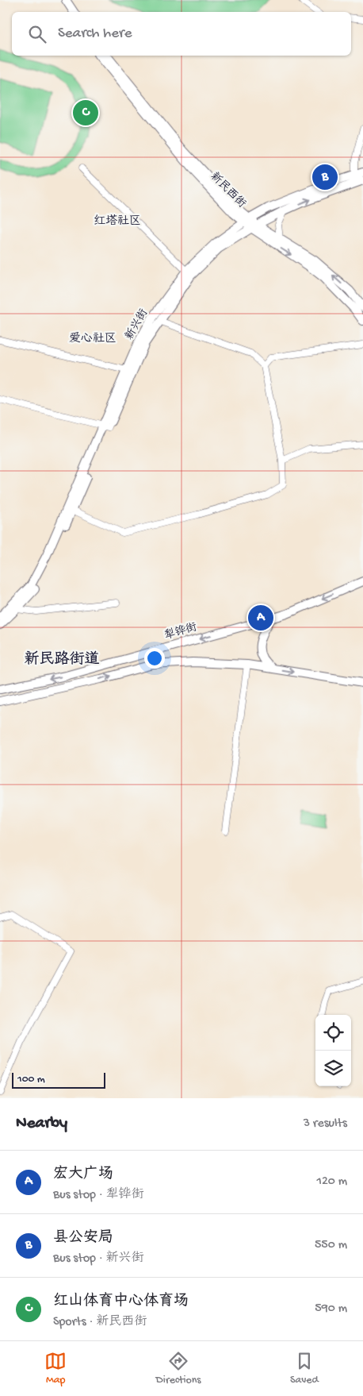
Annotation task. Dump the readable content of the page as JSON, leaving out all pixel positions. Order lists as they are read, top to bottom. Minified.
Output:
{"streets":{"main road":["新民西街","新兴街","犁铧街"]},"crossings":[["新民西街","新兴街"]],"districts":["红塔社区","爱心社区","新民路街道"],"scale_bar":"100 m","page":{"search":"Search here","pins":["C","B","A"],"scale":"100 m","heading":["Nearby","3 results"],"list":[{"mark":"A","name":"宏大广场","note":"Bus stop · 犁铧街","value":"120 m"},{"mark":"B","name":"县公安局","note":"Bus stop · 新兴街","value":"550 m"},{"mark":"C","name":"红山体育中心体育场","note":"Sports · 新民西街","value":"590 m"}],"nav":["Map","Directions","Saved"]}}
